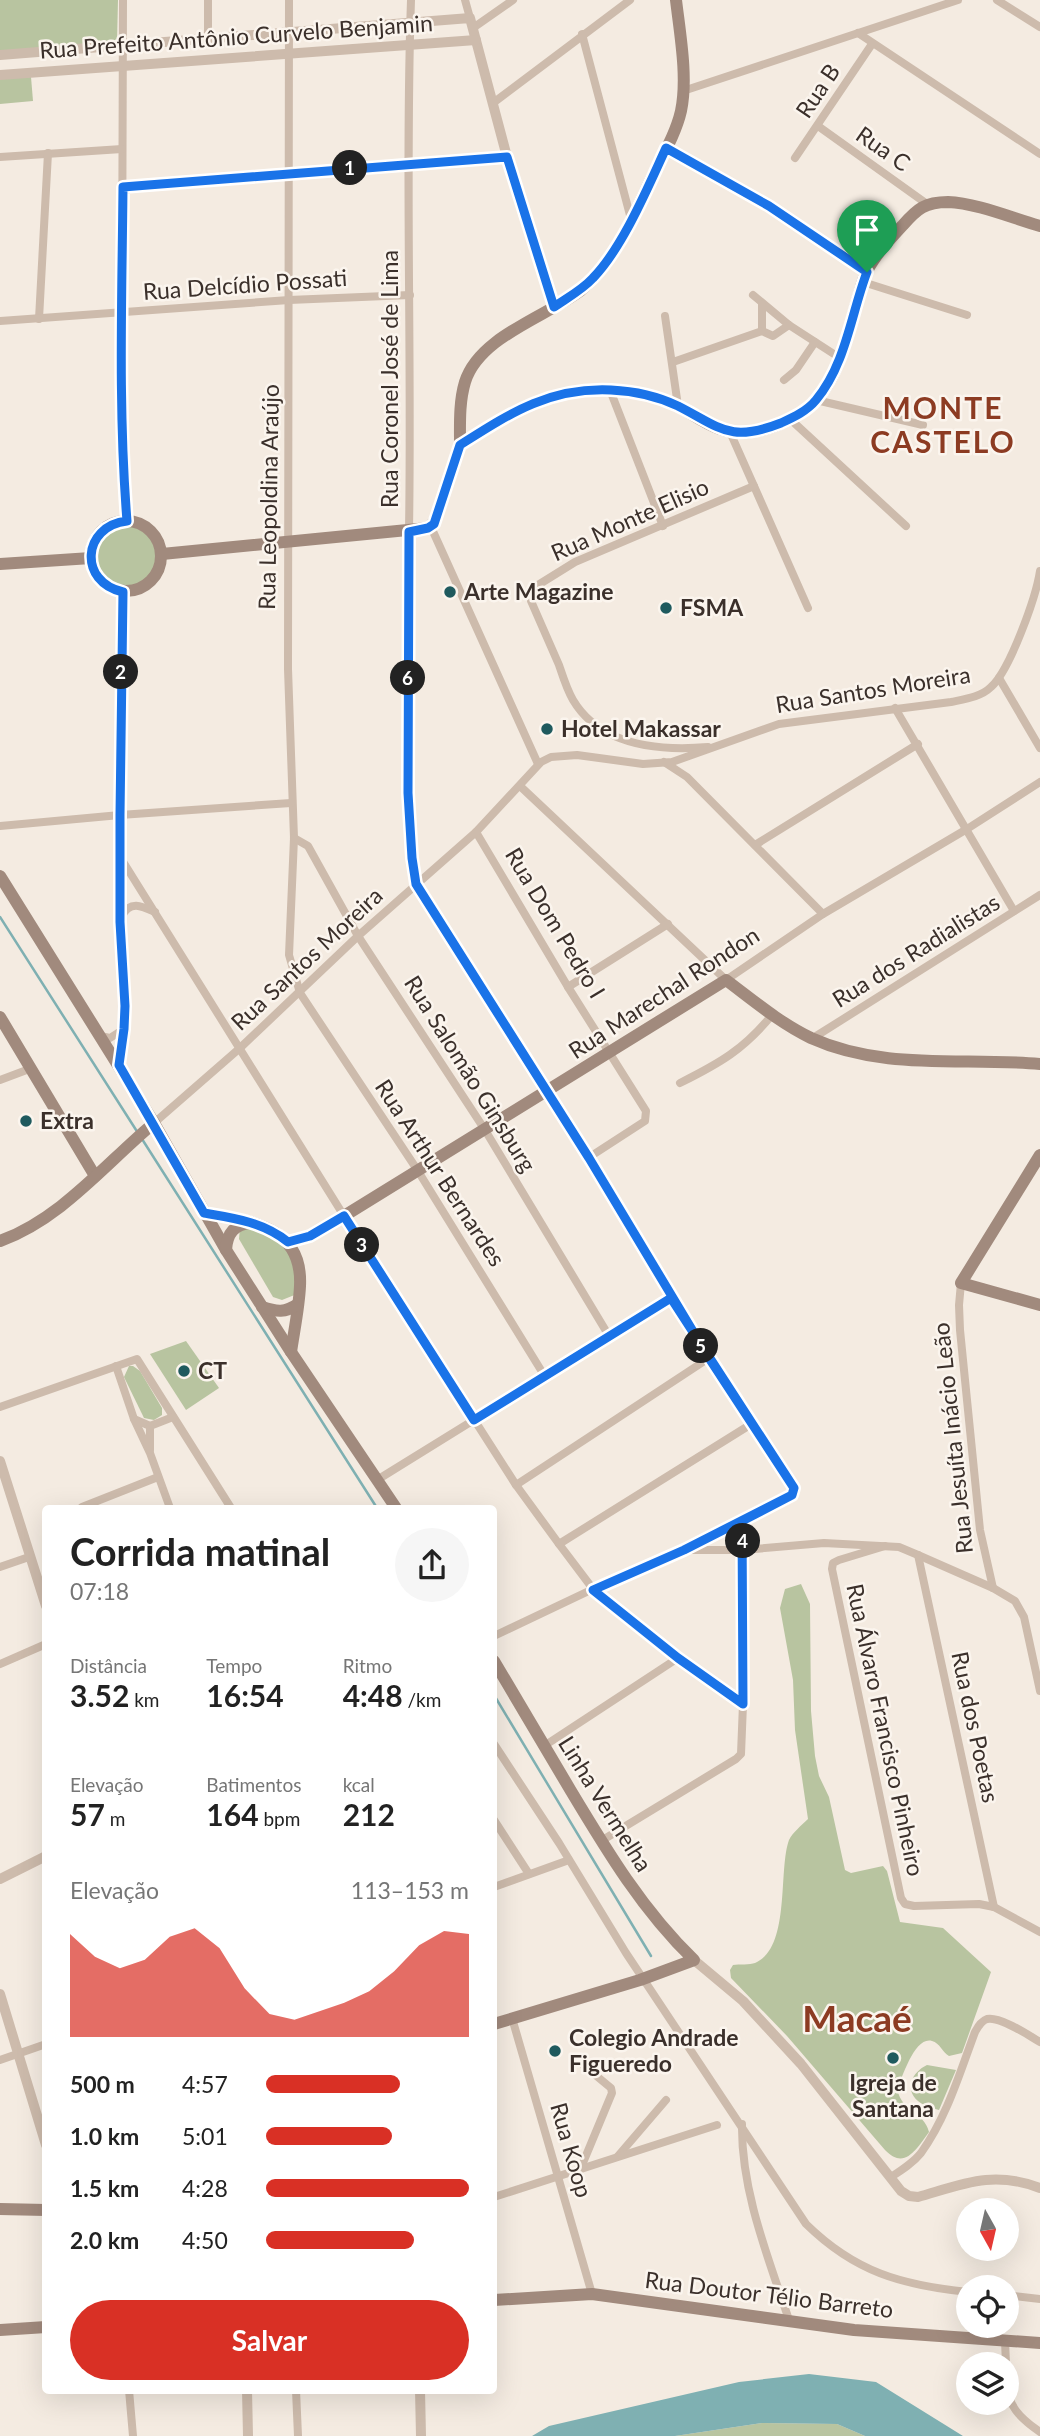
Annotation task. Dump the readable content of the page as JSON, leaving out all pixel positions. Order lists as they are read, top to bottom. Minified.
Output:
{"streets":{"main road":["Rua Marechal Rondon","Linha Vermelha","Rua Doutor Télio Barreto"],"street":["Rua Prefeito Antônio Curvelo Benjamin","Rua B","Rua C","Rua Delcídio Possati","Rua Coronel José de Lima","Rua Leopoldina Araújo","Rua Monte Elisio","Rua Santos Moreira","Rua Dom Pedro I","Rua dos Radialistas","Rua Salomão Ginsburg","Rua Arthur Bernardes","Rua Jesuíta Inácio Leão","Rua dos Poetas","Rua Álvaro Francisco Pinheiro","Rua Koop"]},"crossings":[["Rua Prefeito Antônio Curvelo Benjamin","Rua Coronel José de Lima"],["Rua Prefeito Antônio Curvelo Benjamin","Rua Leopoldina Araújo"],["Rua B","Rua C"],["Rua Delcídio Possati","Rua Coronel José de Lima"],["Rua Delcídio Possati","Rua Leopoldina Araújo"],["Rua Coronel José de Lima","Rua Santos Moreira"],["Rua Leopoldina Araújo","Rua Santos Moreira"],["Rua Leopoldina Araújo","Rua Salomão Ginsburg"],["Rua Leopoldina Araújo","Rua Arthur Bernardes"],["Rua Monte Elisio","Rua Santos Moreira"],["Rua Santos Moreira","Rua Dom Pedro I"],["Rua Santos Moreira","Rua Salomão Ginsburg"],["Rua Santos Moreira","Rua Arthur Bernardes"],["Rua Dom Pedro I","Rua Marechal Rondon"],["Rua Marechal Rondon","Rua Salomão Ginsburg"],["Rua Marechal Rondon","Rua Arthur Bernardes"],["Rua dos Poetas","Rua Álvaro Francisco Pinheiro"],["Rua Koop","Rua Doutor Télio Barreto"]],"districts":["MONTE CASTELO","Macaé"],"places":["Arte Magazine","FSMA","Hotel Makassar","Extra","CT","Colegio Andrade Figueredo","Igreja de Santana"],"north":"bottom","page":{"pins":["1","2","6","3","5","4"],"heading":["Corrida matinal","07:18"],"stats":[["Distância","3.52 km"],["Tempo","16:54"],["Ritmo","4:48 /km"],["Elevação","57 m"],["Batimentos","164 bpm"],["kcal","212"]],"chart":["Elevação","113–153 m"],"list":[{"name":"500 m","note":"4:57"},{"name":"1.0 km","note":"5:01"},{"name":"1.5 km","note":"4:28"},{"name":"2.0 km","note":"4:50"}],"buttons":"Salvar"}}
